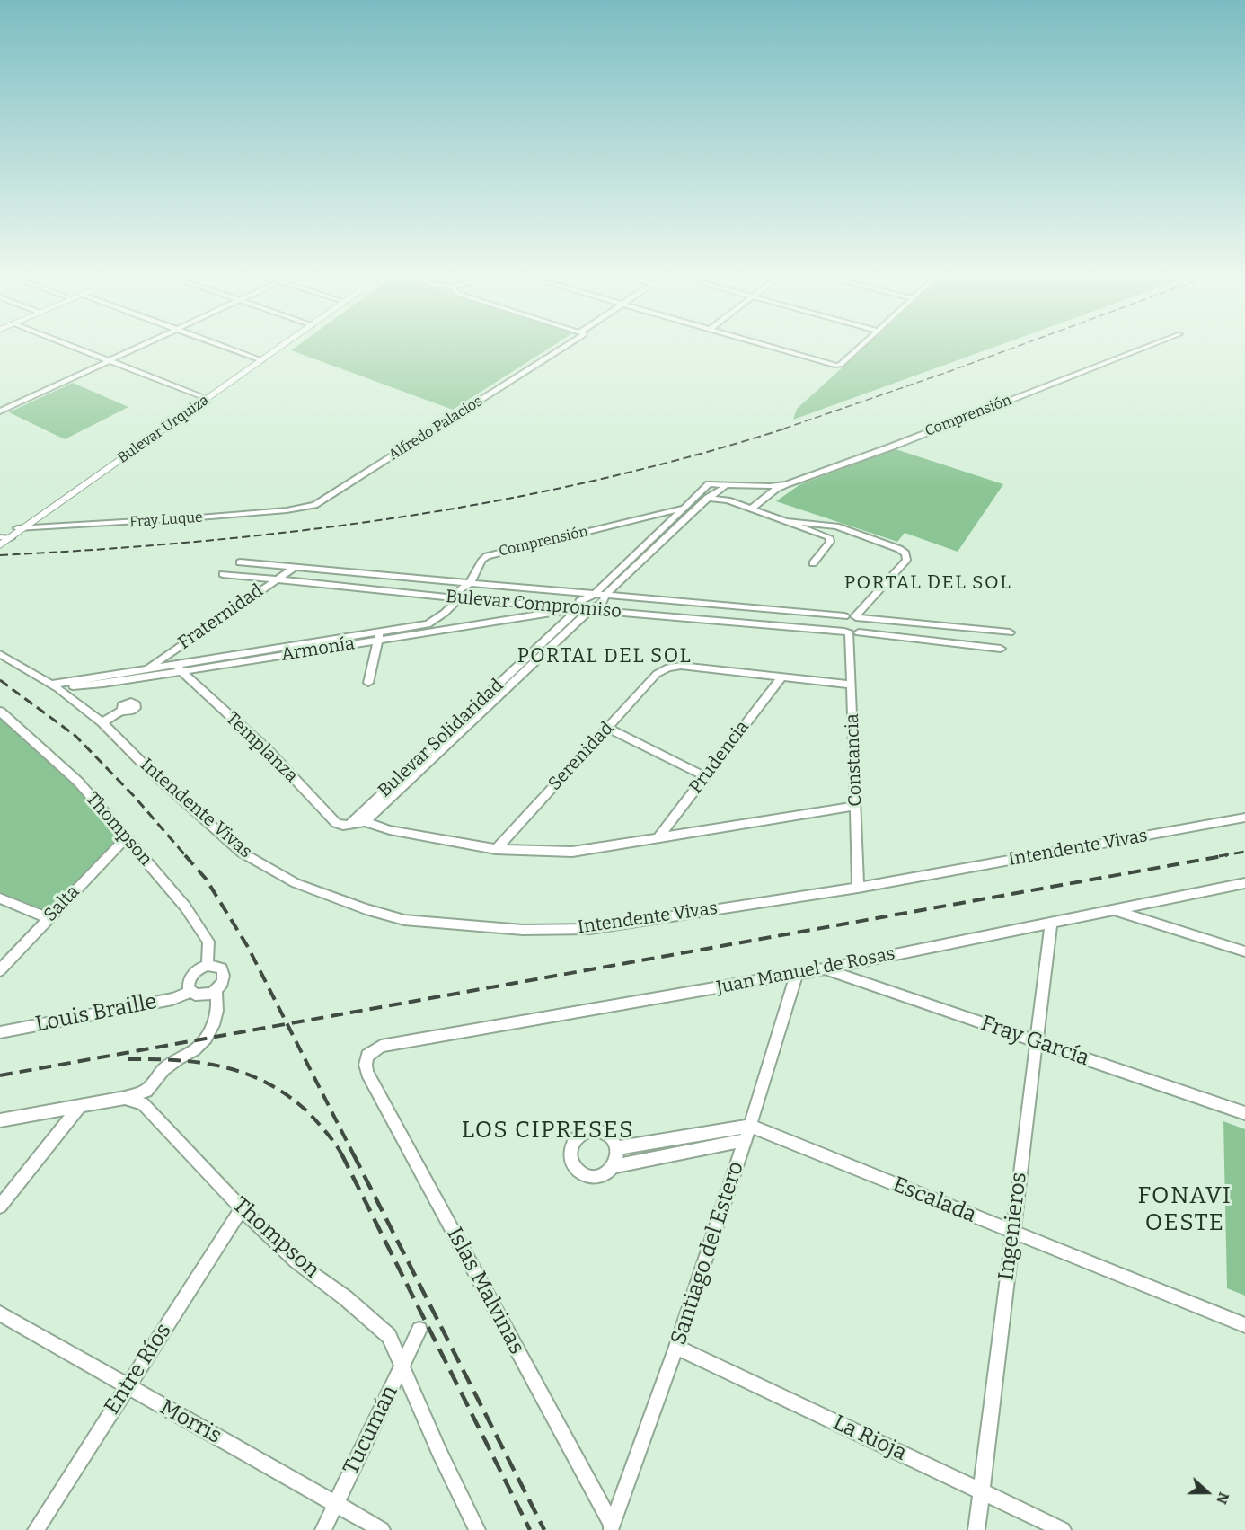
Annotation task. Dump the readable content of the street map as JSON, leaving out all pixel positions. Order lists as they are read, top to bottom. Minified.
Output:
{"streets":{"main road":["Bulevar Urquiza"],"street":["Comprensión","Alfredo Palacios","Fray Luque","Bulevar Compromiso","Fraternidad","Armonía","Bulevar Solidaridad","Templanza","Serenidad","Prudencia","Constancia","Intendente Vivas","Thompson","Salta","Juan Manuel de Rosas","Louis Braille","Fray García","Escalada","Ingenieros","Santiago del Estero","Islas Malvinas","Entre Ríos","Morris","Tucumán","La Rioja"]},"crossings":[["Comprensión","Bulevar Compromiso"],["Comprensión","Armonía"],["Comprensión","Bulevar Solidaridad"],["Alfredo Palacios","Fray Luque"],["Bulevar Urquiza","Fray Luque"],["Bulevar Compromiso","Fraternidad"],["Bulevar Compromiso","Armonía"],["Bulevar Compromiso","Bulevar Solidaridad"],["Bulevar Compromiso","Constancia"],["Fraternidad","Armonía"],["Armonía","Bulevar Solidaridad"],["Armonía","Templanza"],["Armonía","Intendente Vivas"],["Bulevar Solidaridad","Templanza"],["Serenidad","Prudencia"],["Constancia","Intendente Vivas"],["Thompson","Salta"],["Thompson","Louis Braille"],["Thompson","Entre Ríos"],["Thompson","Tucumán"],["Juan Manuel de Rosas","Fray García"],["Juan Manuel de Rosas","Ingenieros"],["Juan Manuel de Rosas","Santiago del Estero"],["Juan Manuel de Rosas","Islas Malvinas"],["Fray García","Ingenieros"],["Escalada","Ingenieros"],["Escalada","Santiago del Estero"],["Ingenieros","La Rioja"],["Santiago del Estero","Islas Malvinas"],["Santiago del Estero","La Rioja"],["Entre Ríos","Morris"],["Morris","Tucumán"]],"districts":["PORTAL DEL SOL","PORTAL DEL SOL","LOS CIPRESES","FONAVI OESTE"],"north":"right"}
